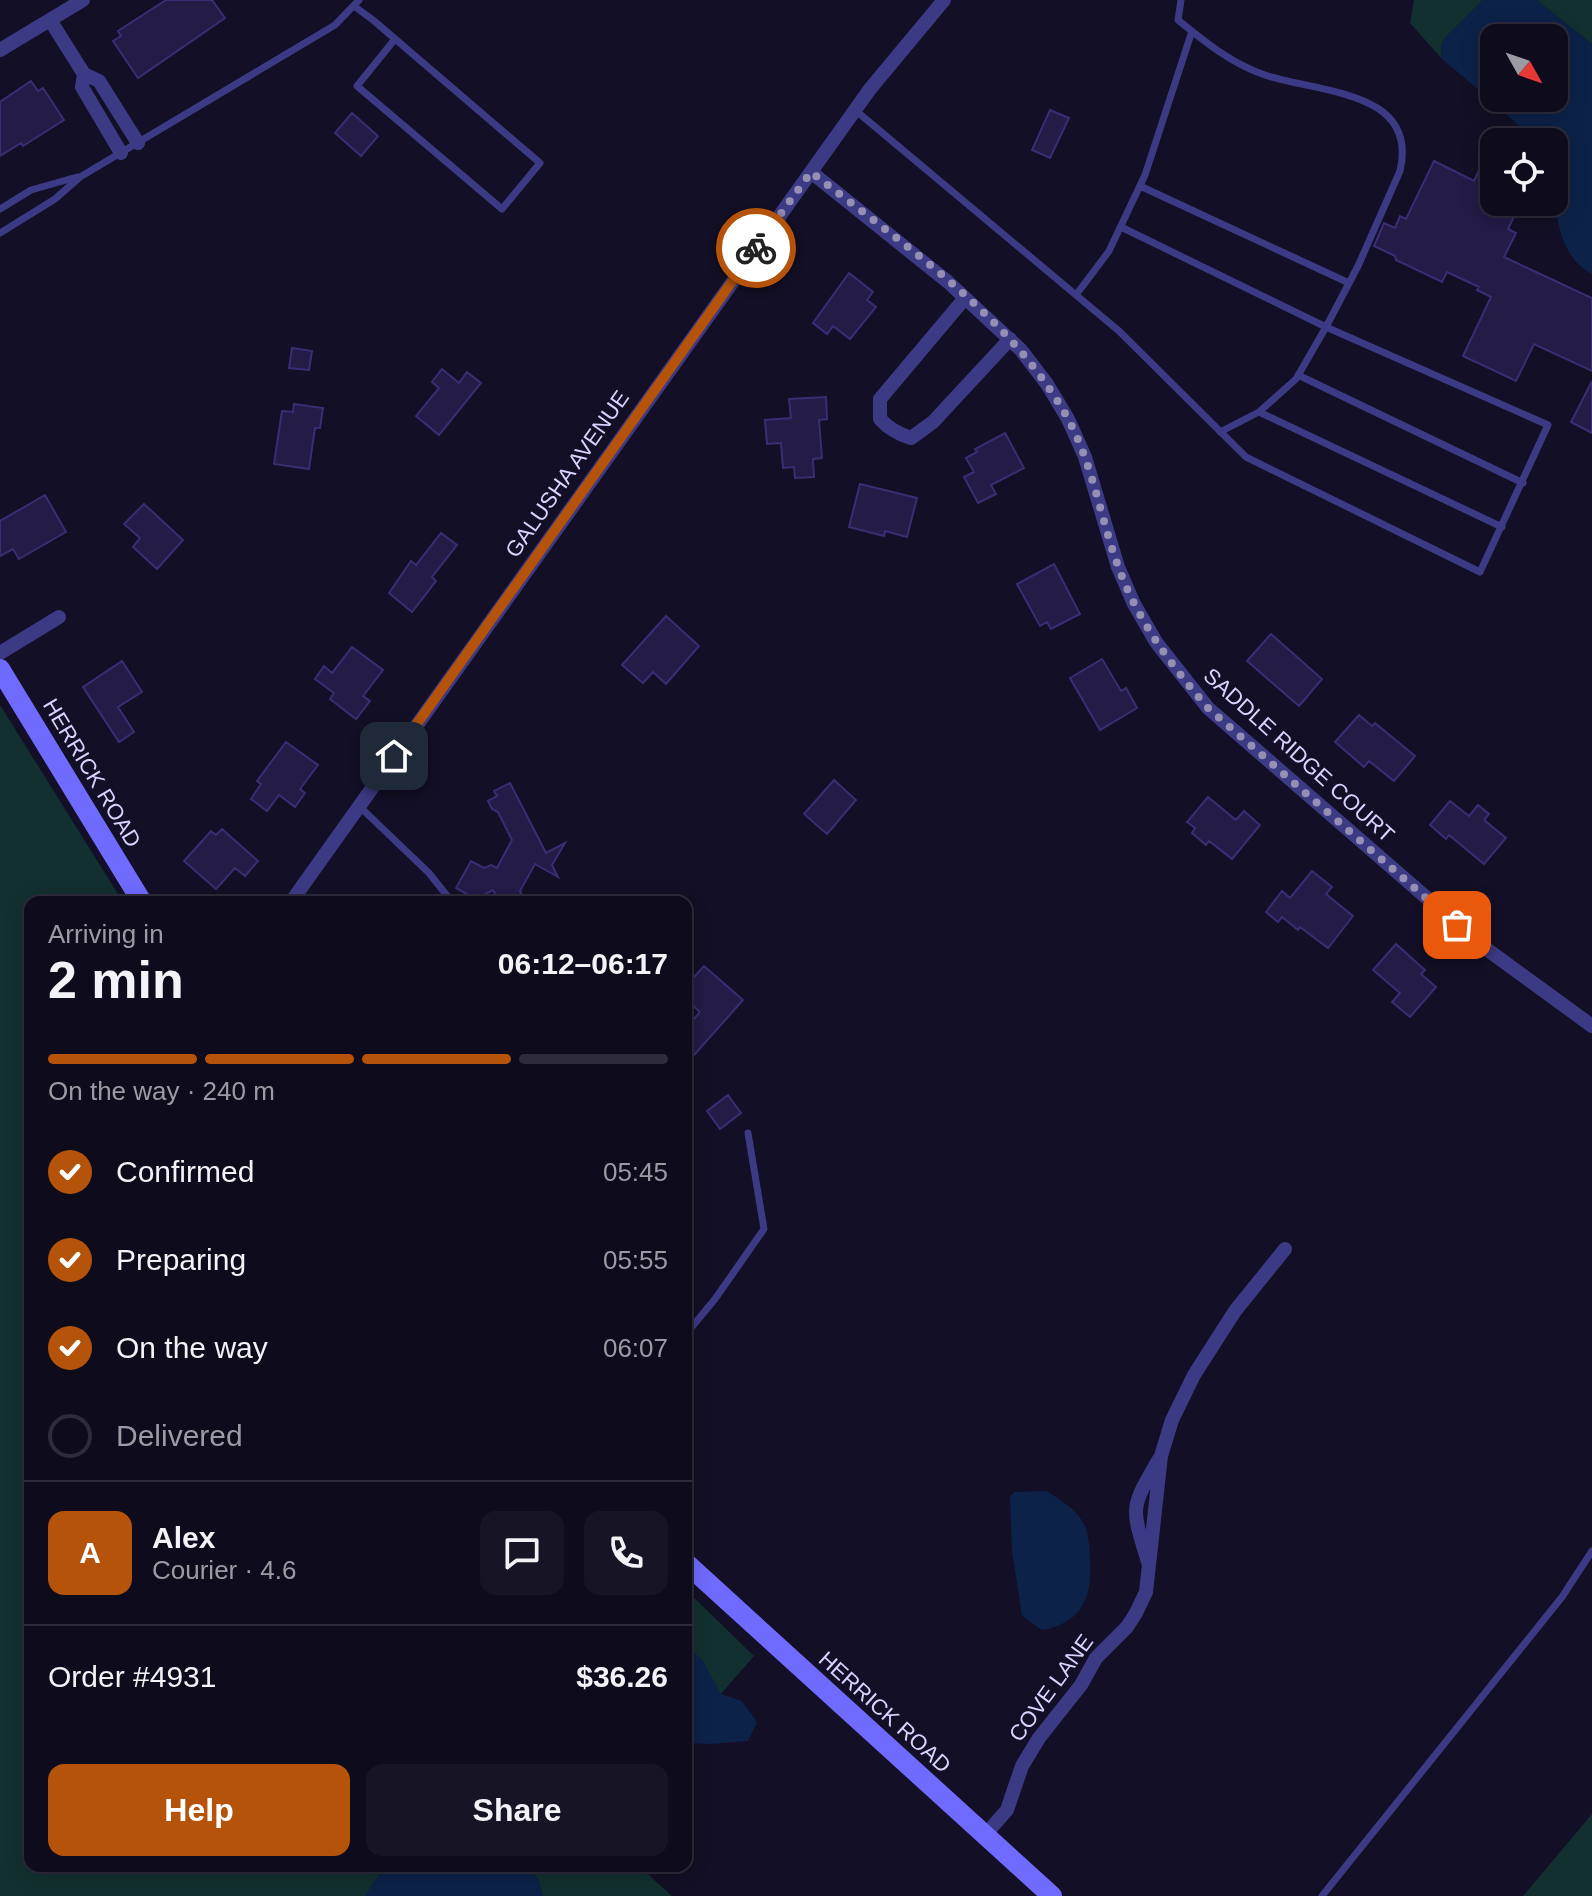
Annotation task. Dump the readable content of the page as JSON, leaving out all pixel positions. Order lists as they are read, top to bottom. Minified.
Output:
{"streets":{"street":["GALUSHA AVENUE","SADDLE RIDGE COURT","HERRICK ROAD","COVE LANE"]},"crossings":[["GALUSHA AVENUE","SADDLE RIDGE COURT"],["HERRICK ROAD","COVE LANE"]],"north":"bottom right","page":{"heading":["2 min","Arriving in","06:12–06:17"],"panel":["Alex","Courier · 4.6","Order #4931","$36.26"],"bar":"On the way · 240 m","list":[["Confirmed","05:45"],["Preparing","05:55"],["On the way","06:07"],"Delivered"],"round":"A","buttons":["Help","Share"]}}
